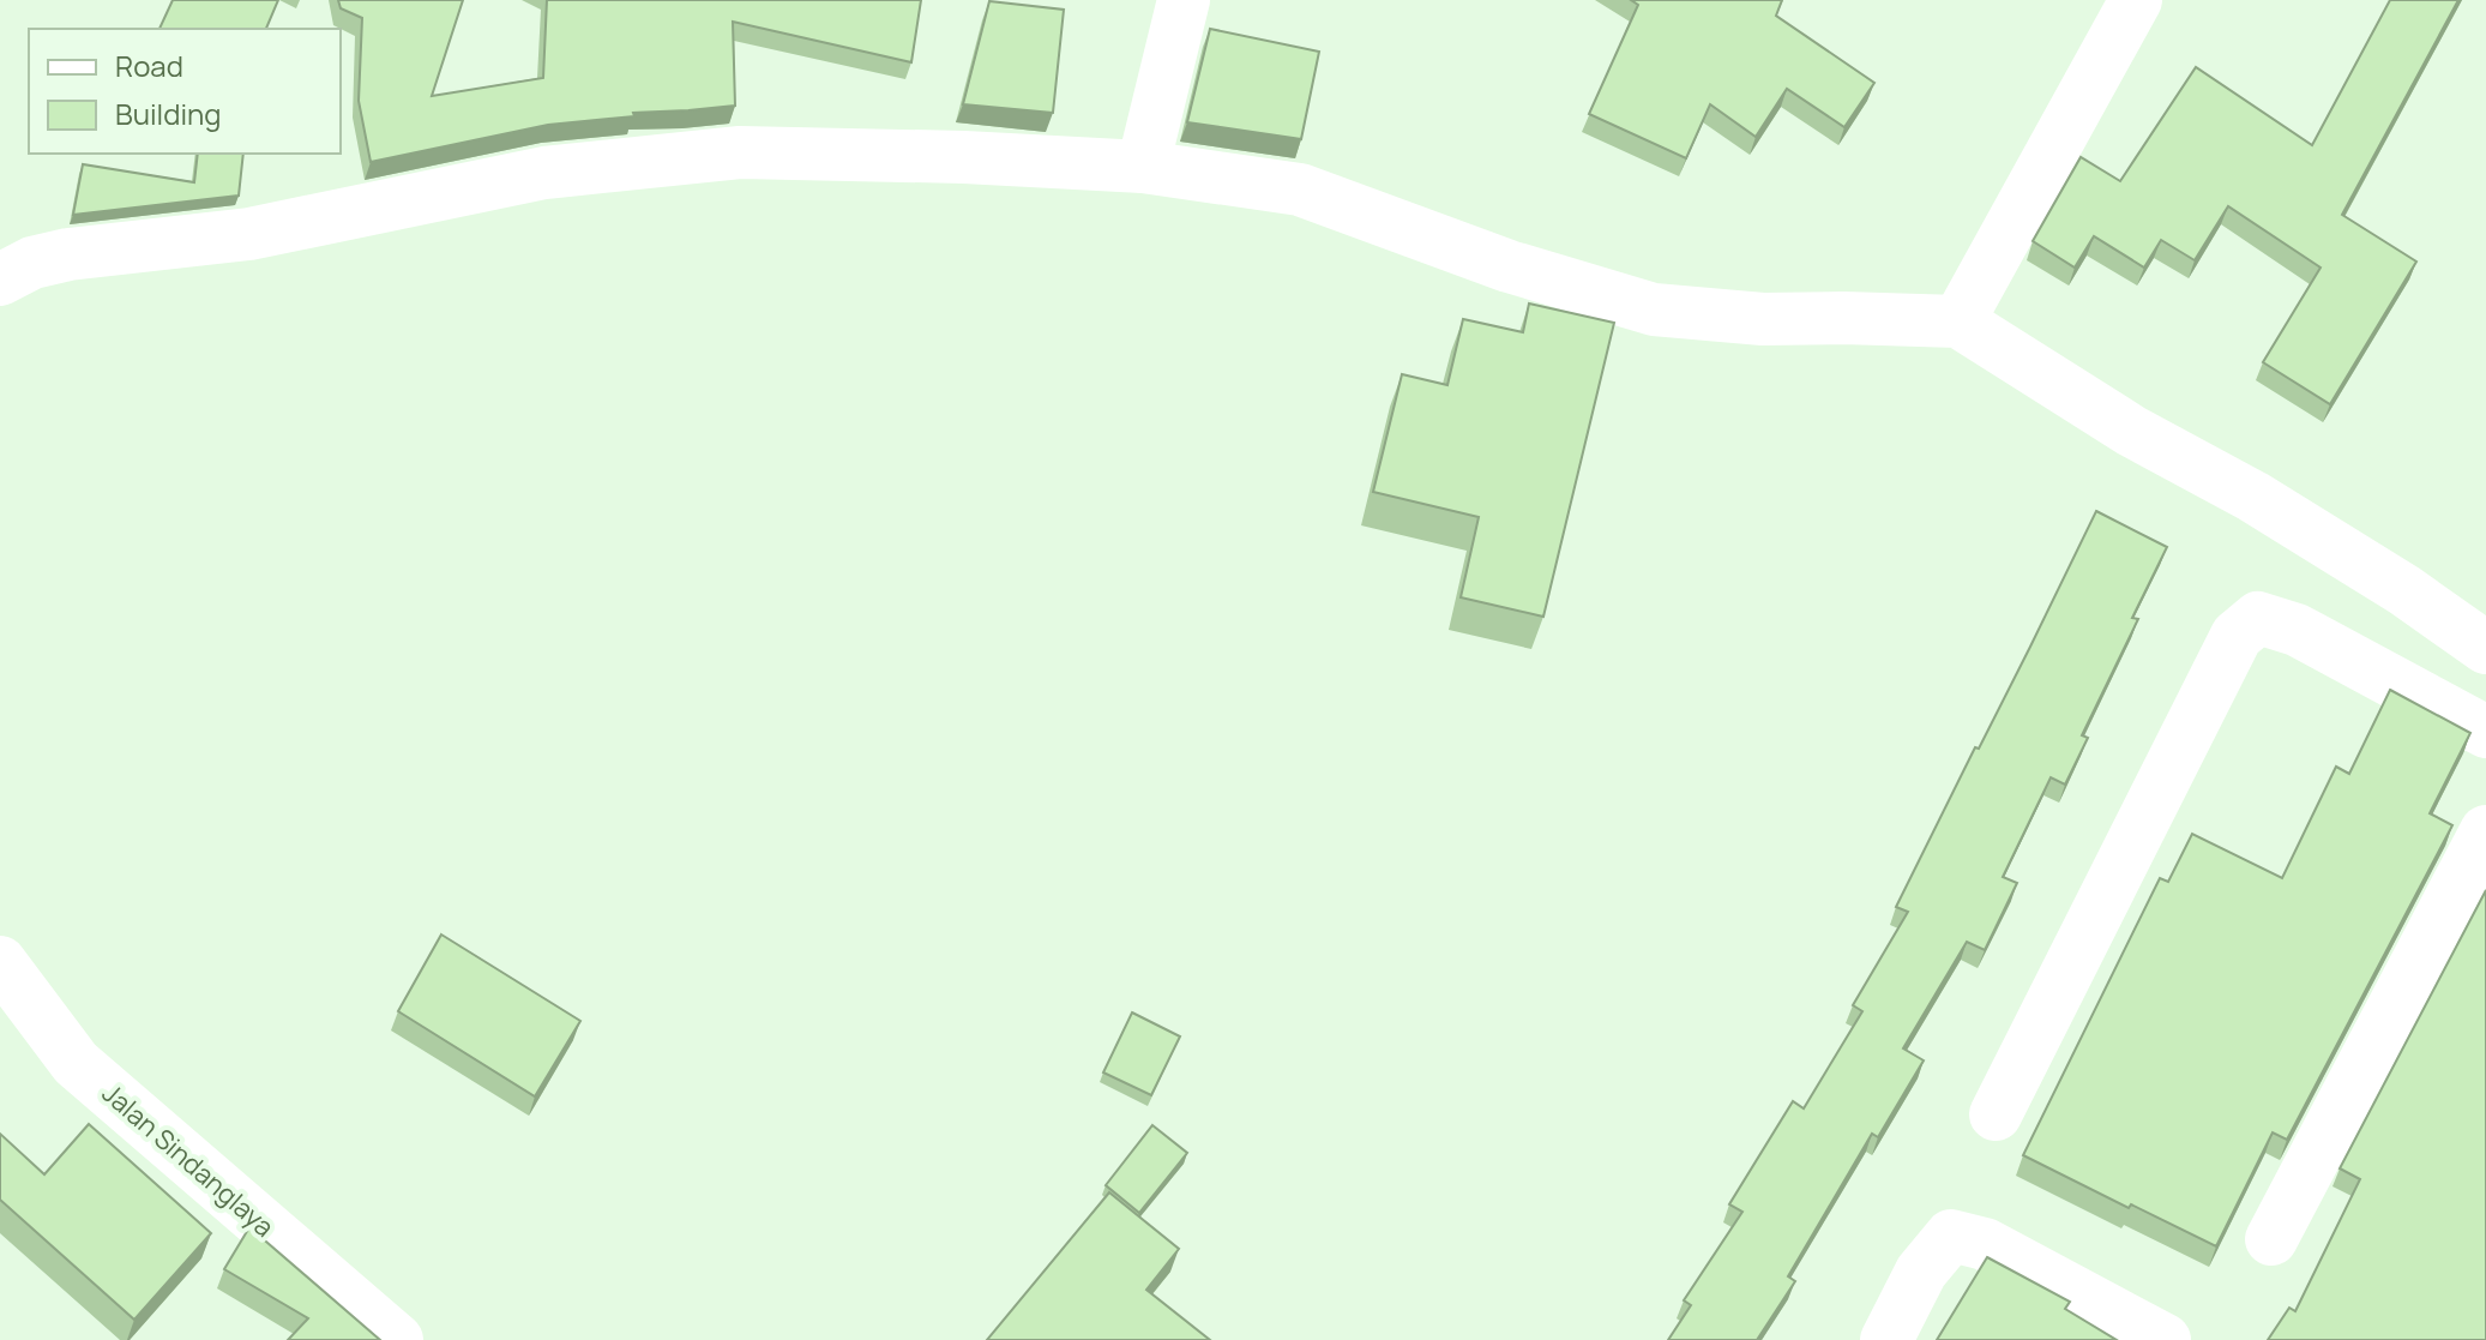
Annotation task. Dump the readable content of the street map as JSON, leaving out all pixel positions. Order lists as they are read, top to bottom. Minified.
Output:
{"streets":{"street":["Jalan Sindanglaya"]},"legend":["Road","Building"]}
